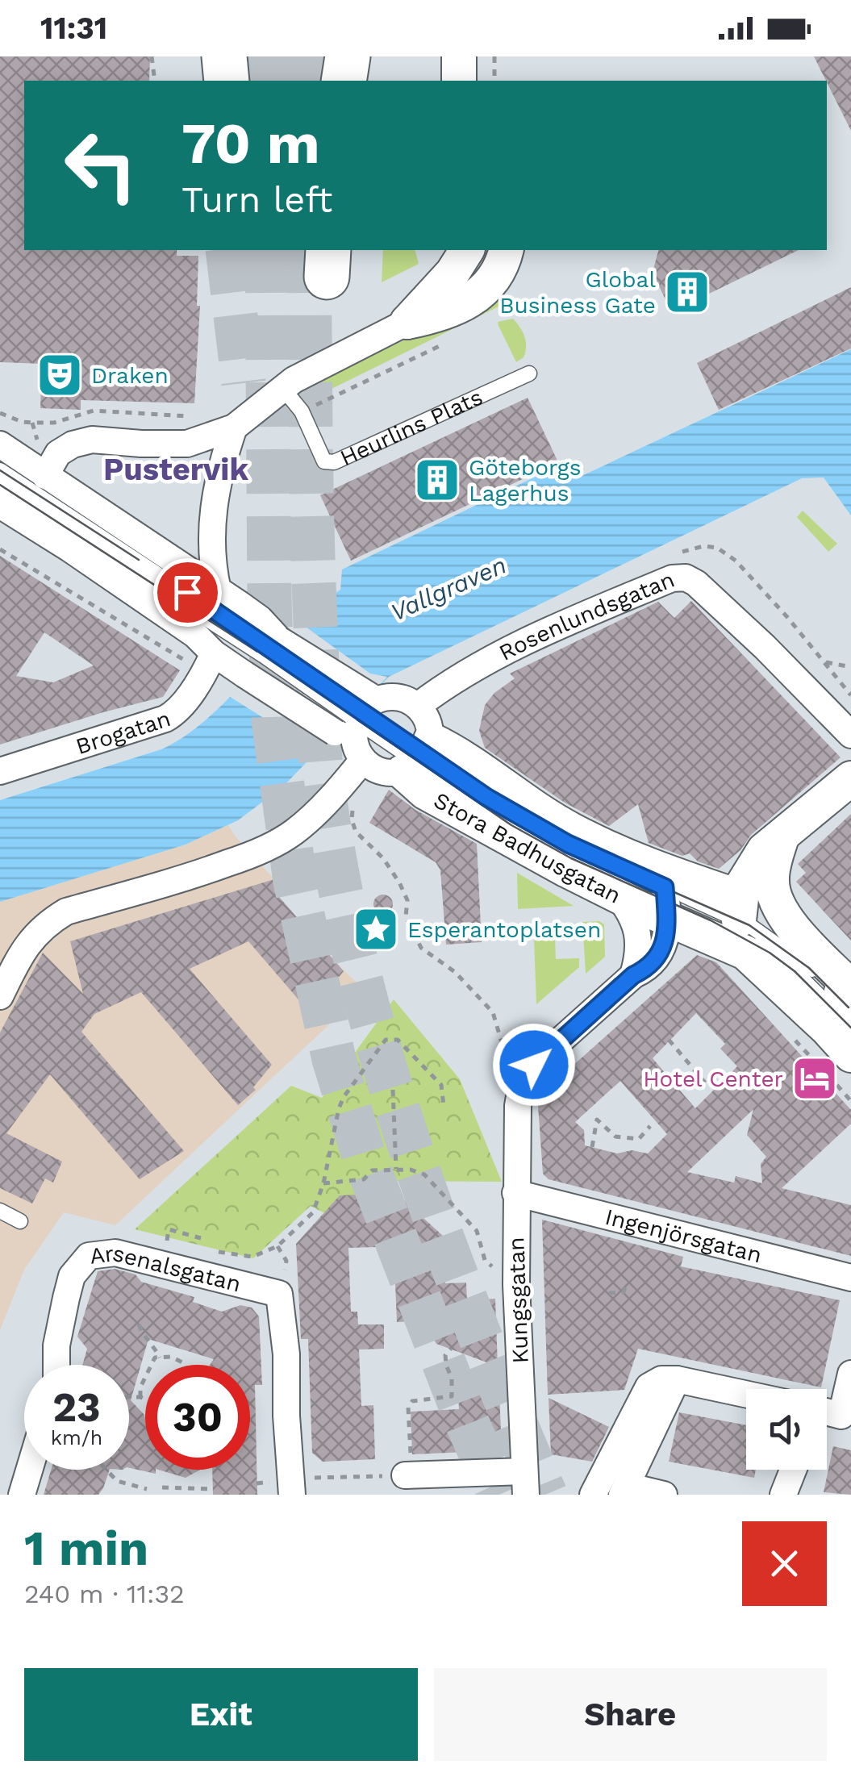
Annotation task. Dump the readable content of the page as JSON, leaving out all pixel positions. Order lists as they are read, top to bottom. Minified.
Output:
{"streets":{"street":["Rosenlundsgatan","Brogatan","Stora Badhusgatan","Ingenjörsgatan","Arsenalsgatan","Kungsgatan"],"lane":["Heurlins Plats"]},"crossings":[["Stora Badhusgatan","Kungsgatan"],["Ingenjörsgatan","Kungsgatan"]],"districts":["Pustervik"],"water":["Vallgraven"],"places":{"building":["Global Business Gate","Göteborgs Lagerhus"],"theatre":["Draken"],"place":["Esperantoplatsen"],"hotel":["Hotel Center"]},"page":{"status":"11:31","turn":["70 m","Turn left"],"speed":"23 km/h","limit":"30","heading":["1 min","240 m · 11:32"],"buttons":["Exit","Share"]}}
